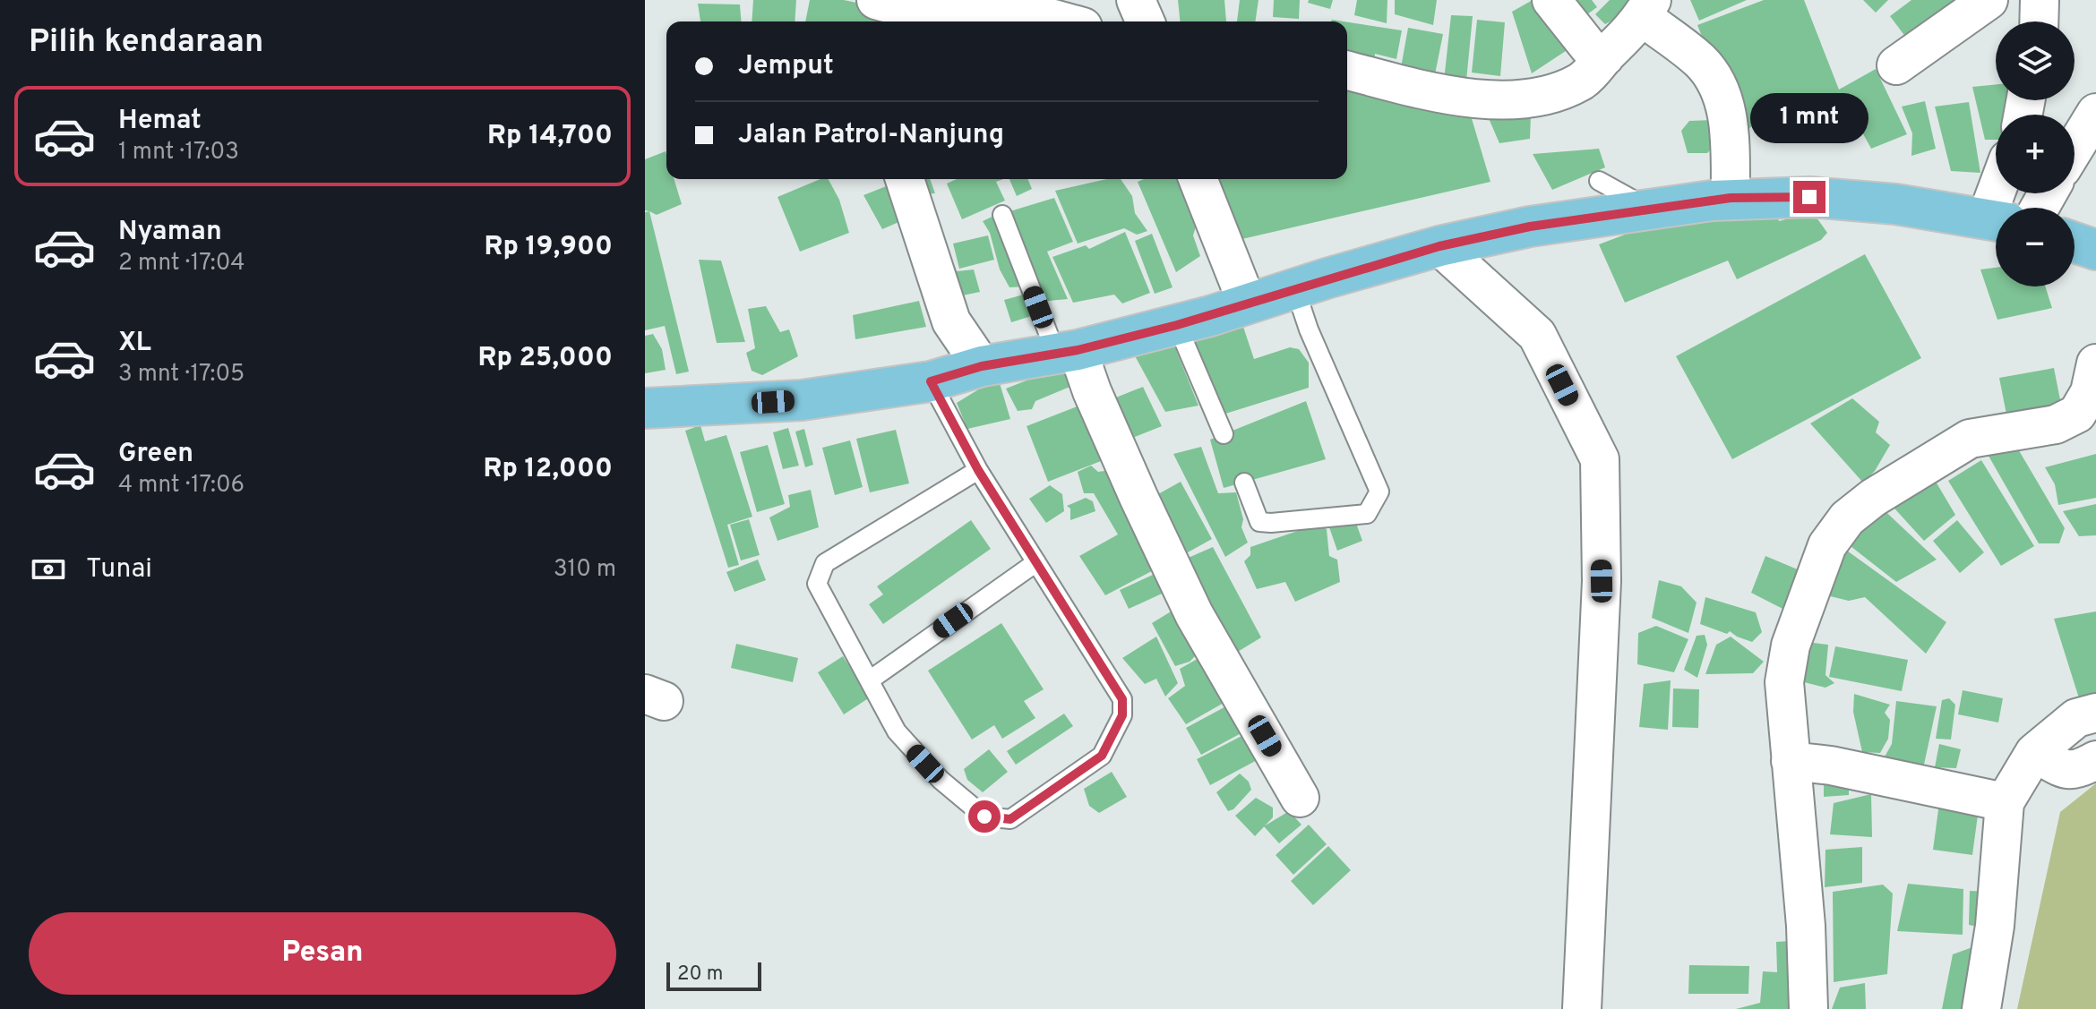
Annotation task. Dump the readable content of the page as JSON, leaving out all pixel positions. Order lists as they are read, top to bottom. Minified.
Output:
{"scale_bar":"20 m","page":{"heading":"Pilih kendaraan","map_buttons":["+","−"],"banner":["Jemput","Jalan Patrol-Nanjung"],"list":[{"name":"Hemat","note":"1 mnt · 17:03","value":"Rp 14,700"},{"name":"Nyaman","note":"2 mnt · 17:04","value":"Rp 19,900"},{"name":"XL","note":"3 mnt · 17:05","value":"Rp 25,000"},{"name":"Green","note":"4 mnt · 17:06","value":"Rp 12,000"}],"bubble":"1 mnt","pay":["Tunai","310 m"],"buttons":"Pesan","scale":"20 m"}}
